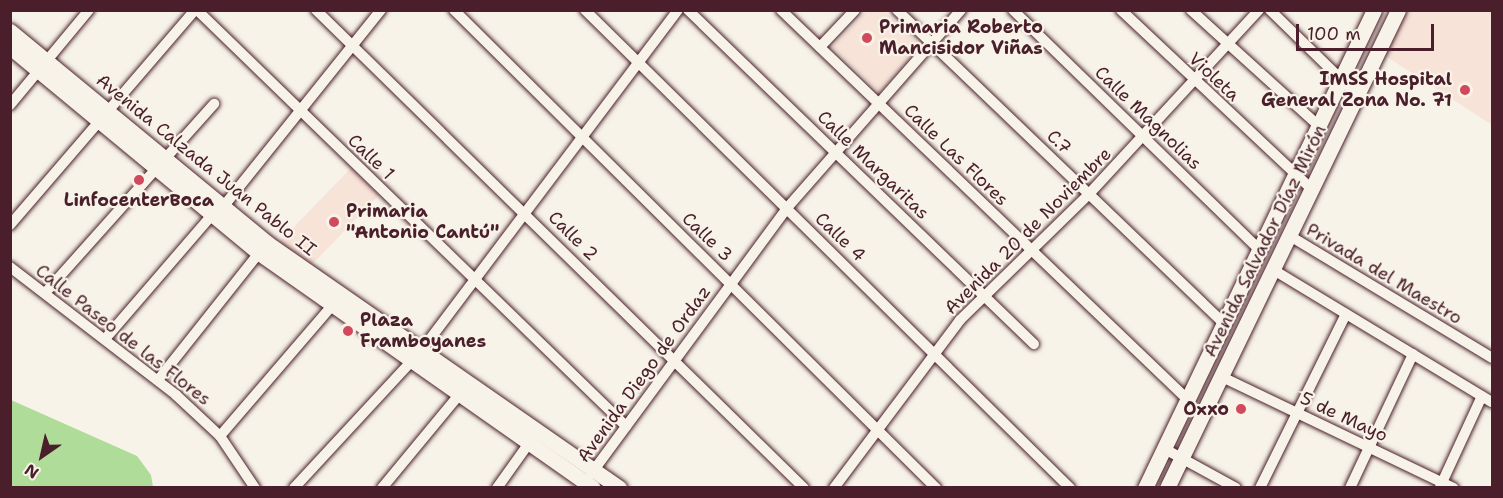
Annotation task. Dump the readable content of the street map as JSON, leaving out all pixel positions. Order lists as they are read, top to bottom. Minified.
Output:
{"streets":{"main road":["Avenida Calzada Juan Pablo II","Avenida Salvador Díaz Mirón"],"street":["Violeta","Calle Magnolias","C.7","Calle Las Flores","Calle 1","Calle Margaritas","Avenida 20 de Noviembre","Calle 2","Calle 3","Calle 4","Privada del Maestro","Calle Paseo de las Flores","Avenida Diego de Ordaz","5 de Mayo"]},"crossings":[["Violeta","Avenida 20 de Noviembre"],["Violeta","Avenida Salvador Díaz Mirón"],["Calle Magnolias","Avenida 20 de Noviembre"],["Calle Magnolias","Avenida Salvador Díaz Mirón"],["C.7","Avenida 20 de Noviembre"],["C.7","Avenida Salvador Díaz Mirón"],["C.7","Avenida Diego de Ordaz"],["Calle Las Flores","Avenida 20 de Noviembre"],["Calle Las Flores","Avenida Salvador Díaz Mirón"],["Calle Las Flores","Avenida Diego de Ordaz"],["Calle 1","Avenida Diego de Ordaz"],["Avenida Calzada Juan Pablo II","Avenida Diego de Ordaz"],["Calle Margaritas","Avenida 20 de Noviembre"],["Calle Margaritas","Avenida Diego de Ordaz"],["Avenida 20 de Noviembre","Calle 3"],["Avenida 20 de Noviembre","Calle 4"],["Calle 2","Avenida Diego de Ordaz"],["Calle 3","Avenida Diego de Ordaz"],["Calle 4","Avenida Diego de Ordaz"],["Avenida Salvador Díaz Mirón","Privada del Maestro"],["Avenida Salvador Díaz Mirón","5 de Mayo"]],"places":["Primaria Roberto Mancisidor Viñas","IMSS Hospital General Zona No. 71","LinfocenterBoca","Primaria \"Antonio Cantú\"","Plaza Framboyanes","Oxxo"],"scale_bar":"100 m","north":"bottom left"}
